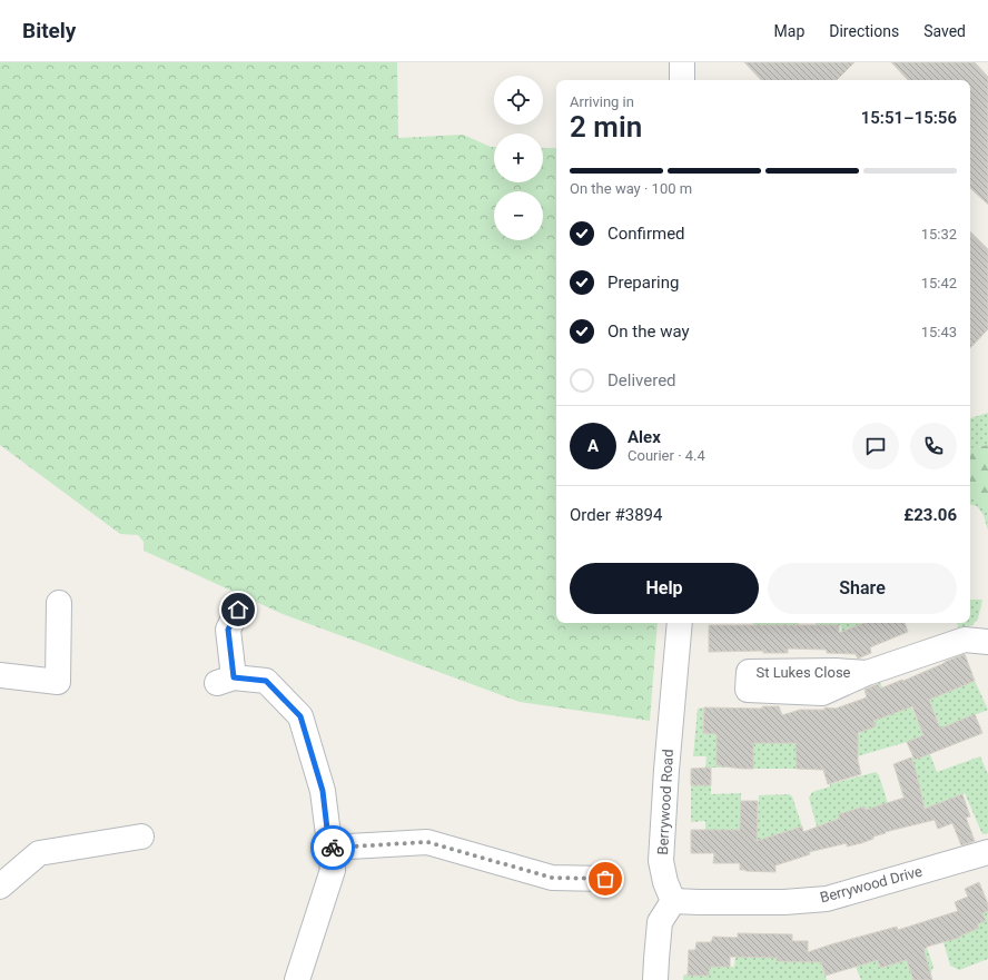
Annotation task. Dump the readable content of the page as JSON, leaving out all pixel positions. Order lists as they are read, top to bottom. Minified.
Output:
{"streets":{"street":["St Lukes Close","Berrywood Road","Berrywood Drive"]},"crossings":[["Berrywood Road","Berrywood Drive"]],"page":{"header":"Bitely","nav":["Map","Directions","Saved"],"map_buttons":["+","−"],"heading":["2 min","Arriving in","15:51–15:56"],"panel":["Alex","Courier · 4.4","Order #3894","£23.06"],"bar":"On the way · 100 m","list":[["Confirmed","15:32"],["Preparing","15:42"],["On the way","15:43"],"Delivered"],"round":"A","buttons":["Help","Share"]}}
